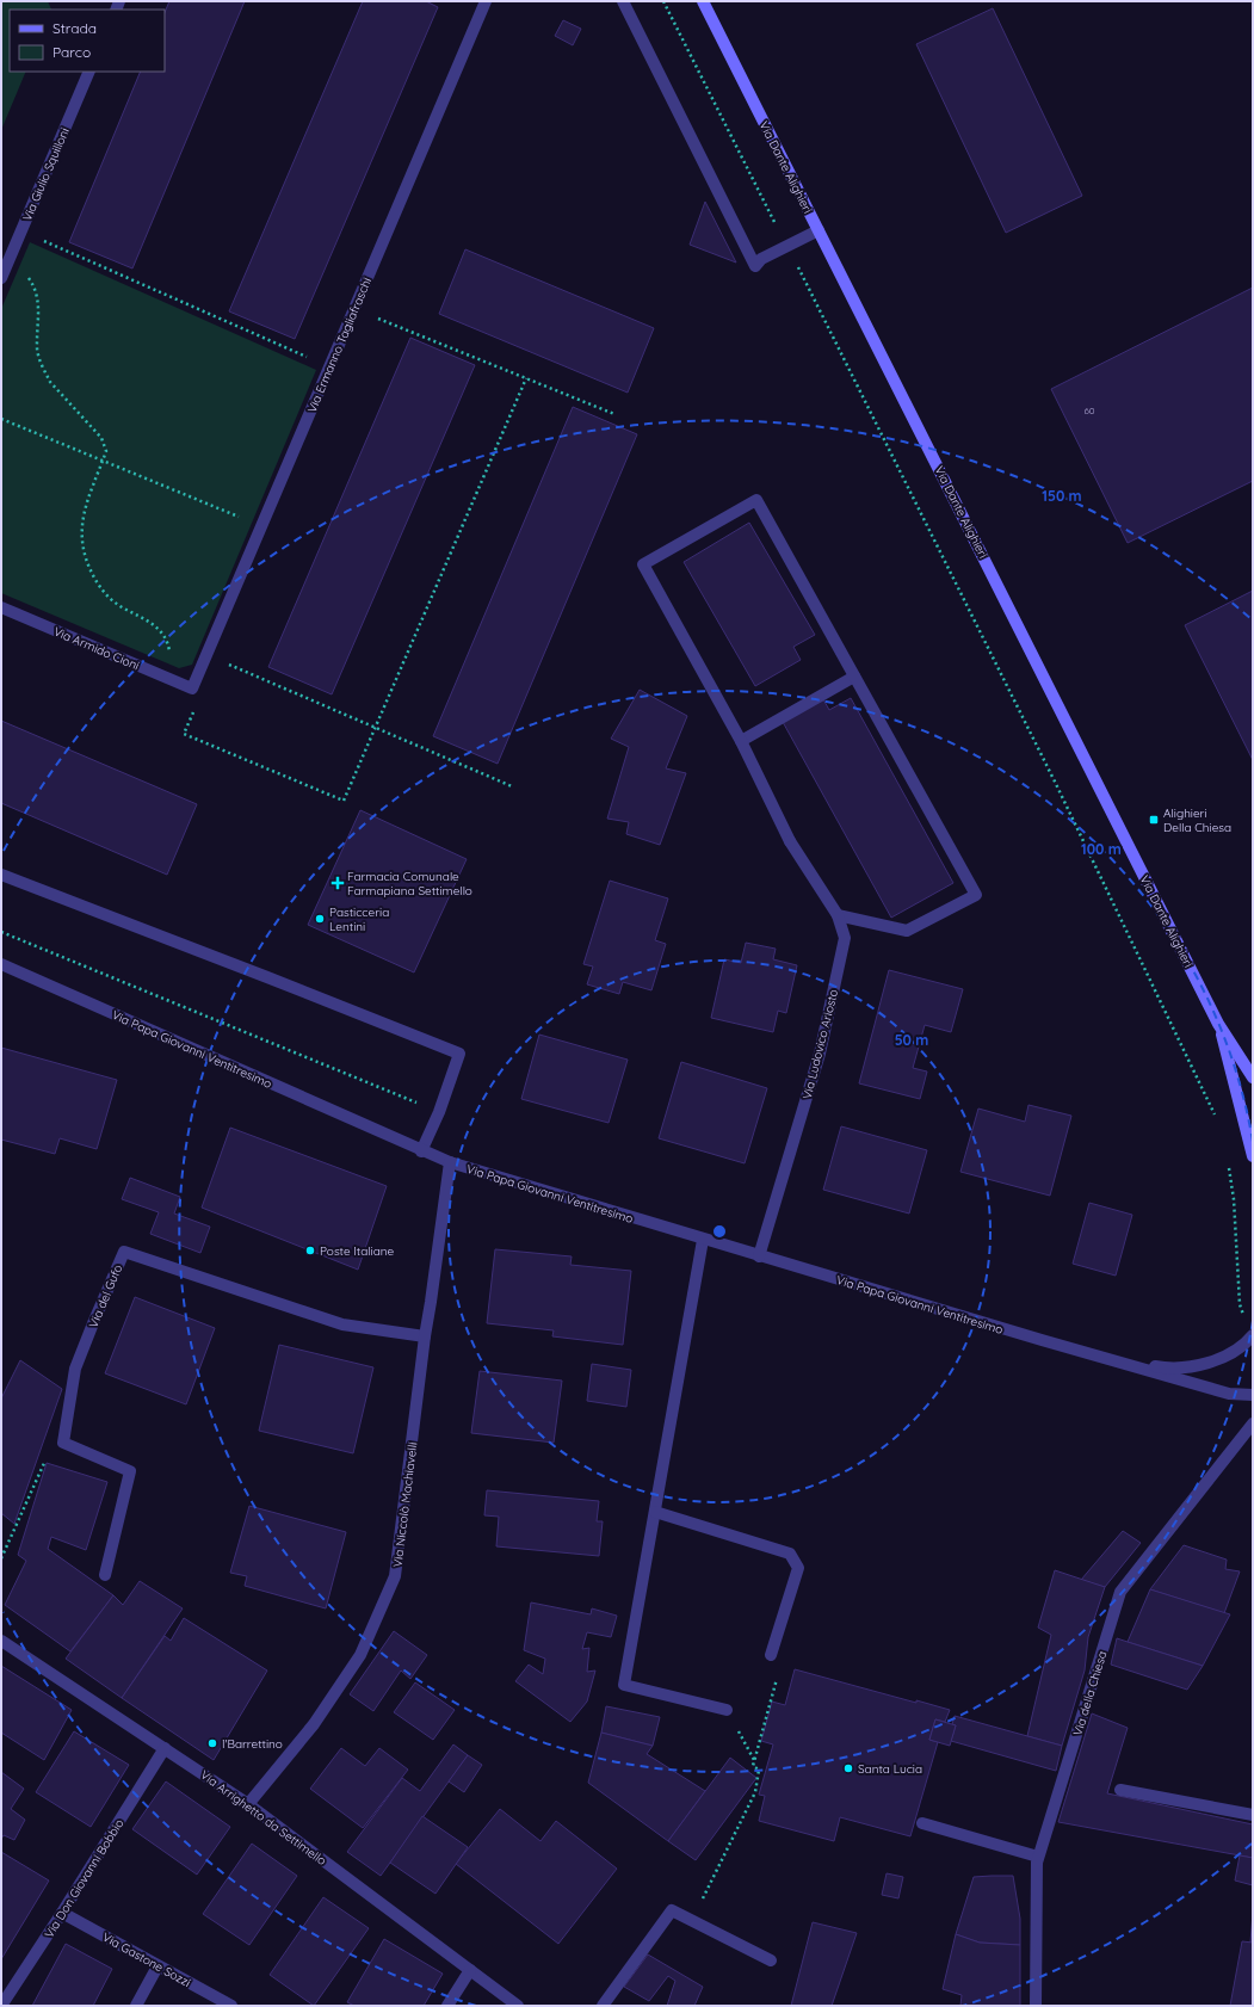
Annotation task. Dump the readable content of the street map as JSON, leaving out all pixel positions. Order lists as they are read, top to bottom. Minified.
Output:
{"streets":{"main road":["Via Dante Alighieri"],"street":["Via Giulio Squilloni","Via Ermanno Tagliafraschi","Via Armido Cioni","Via Ludovico Ariosto","Via Papa Giovanni Ventitresimo","Via del Gufo","Via Niccolò Machiavelli","Via della Chiesa","Via Arrighetto da Settimello","Via Don Giovanni Bobbio","Via Gastone Sozzi"]},"crossings":[["Via Ermanno Tagliafraschi","Via Armido Cioni"],["Via Ludovico Ariosto","Via Papa Giovanni Ventitresimo"],["Via Papa Giovanni Ventitresimo","Via Niccolò Machiavelli"],["Via del Gufo","Via Niccolò Machiavelli"],["Via Niccolò Machiavelli","Via Arrighetto da Settimello"],["Via Arrighetto da Settimello","Via Don Giovanni Bobbio"],["Via Don Giovanni Bobbio","Via Gastone Sozzi"]],"places":{"transit":["Alighieri Della Chiesa"],"health":["Farmacia Comunale Farmapiana Settimello"],"other":["Pasticceria Lentini","Poste Italiane","I'Barrettino","Santa Lucia"]},"house_numbers":["60"],"legend":["Strada","Parco"],"rings":["150 m","100 m","50 m"]}
